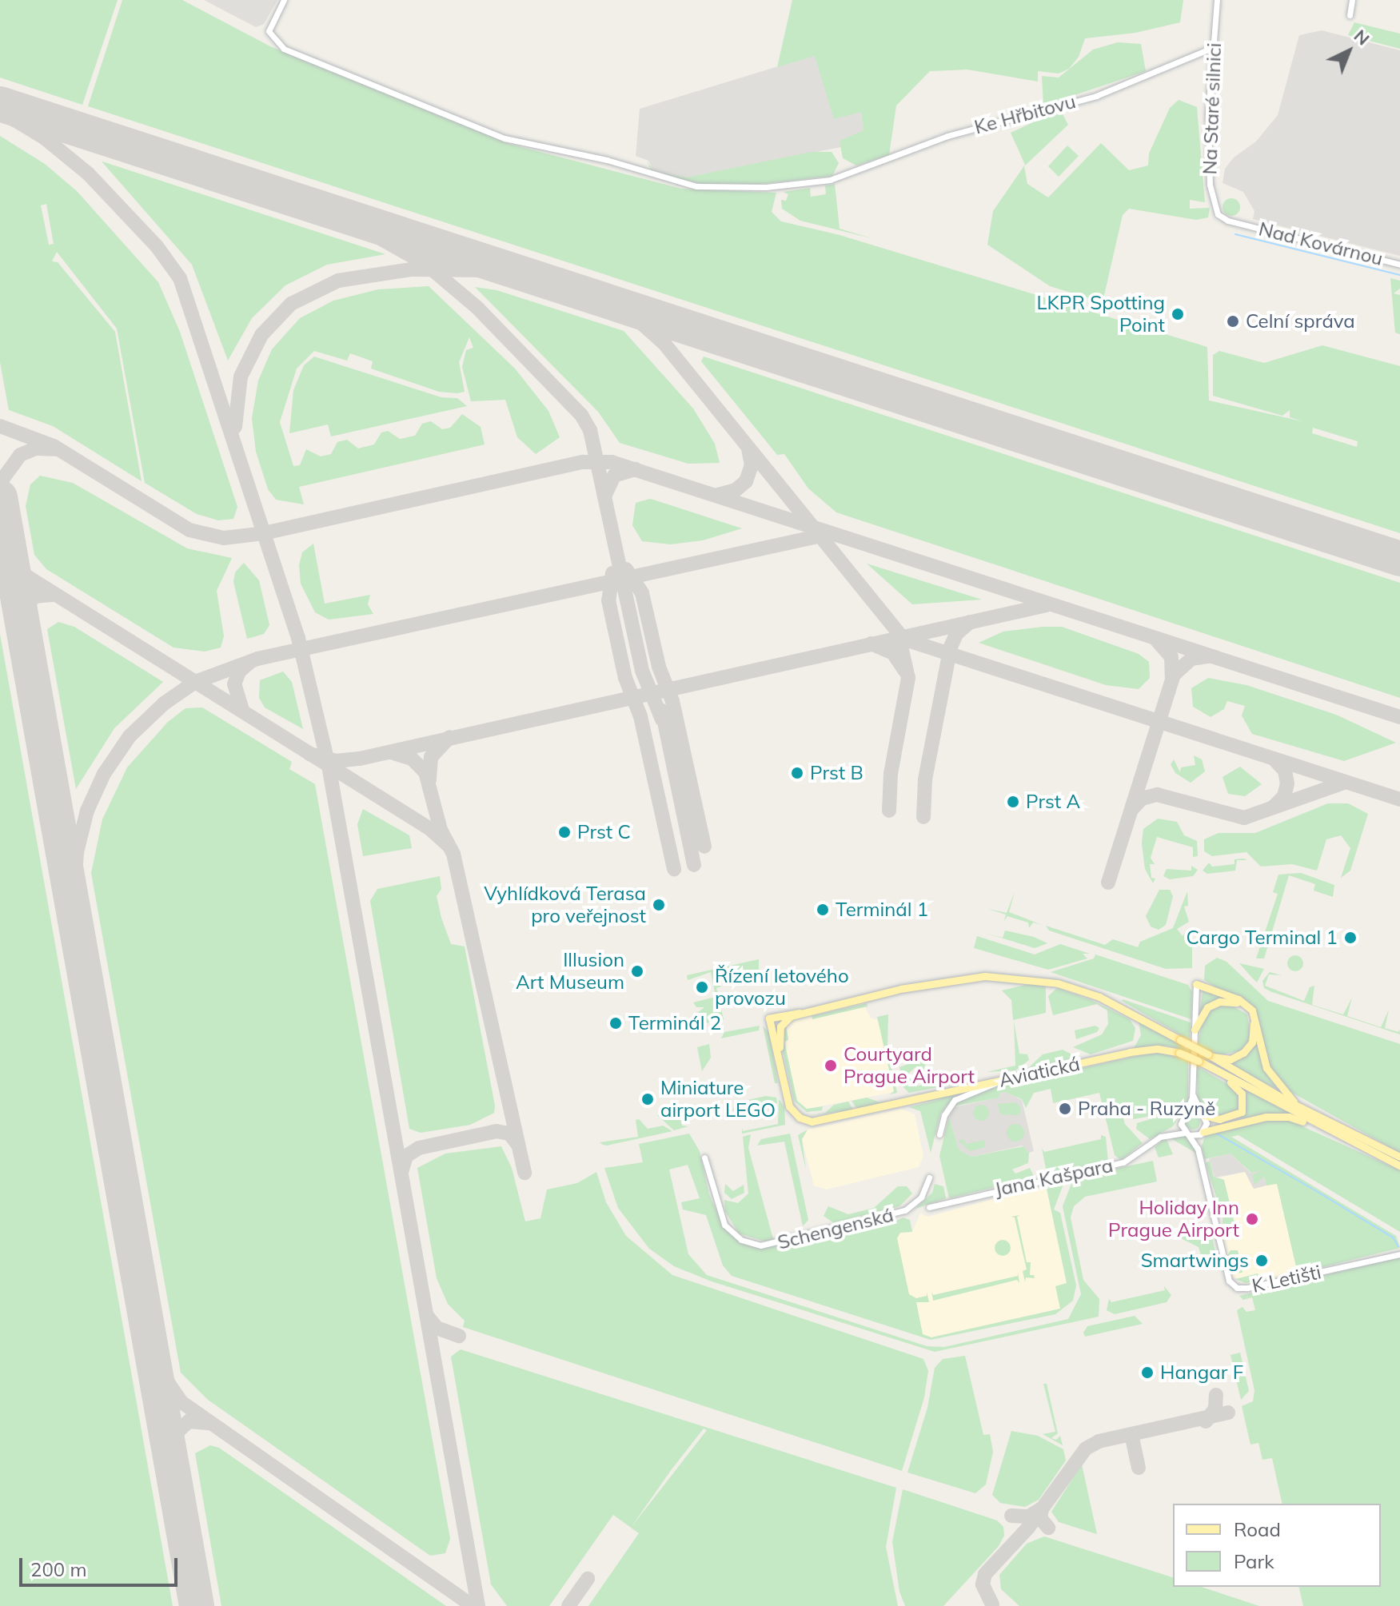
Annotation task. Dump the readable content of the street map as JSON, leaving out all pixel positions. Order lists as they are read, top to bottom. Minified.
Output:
{"streets":{"main road":["Aviatická"],"street":["Na Staré silnici","Ke Hřbitovu","Nad Kovárnou","Jana Kašpara","Schengenská","K Letišti"]},"crossings":[["Na Staré silnici","Ke Hřbitovu"],["Na Staré silnici","Nad Kovárnou"],["Jana Kašpara","K Letišti"]],"places":["LKPR Spotting Point","Celní správa","Prst B","Prst A","Prst C","Vyhlídková Terasa pro veřejnost","Terminál 1","Cargo Terminal 1","Illusion Art Museum","Řízení letového provozu","Terminál 2","Courtyard Prague Airport","Miniature airport LEGO","Praha - Ruzyně","Holiday Inn Prague Airport","Smartwings","Hangar F"],"legend":["Road","Park"],"scale_bar":"200 m","north":"top right"}
